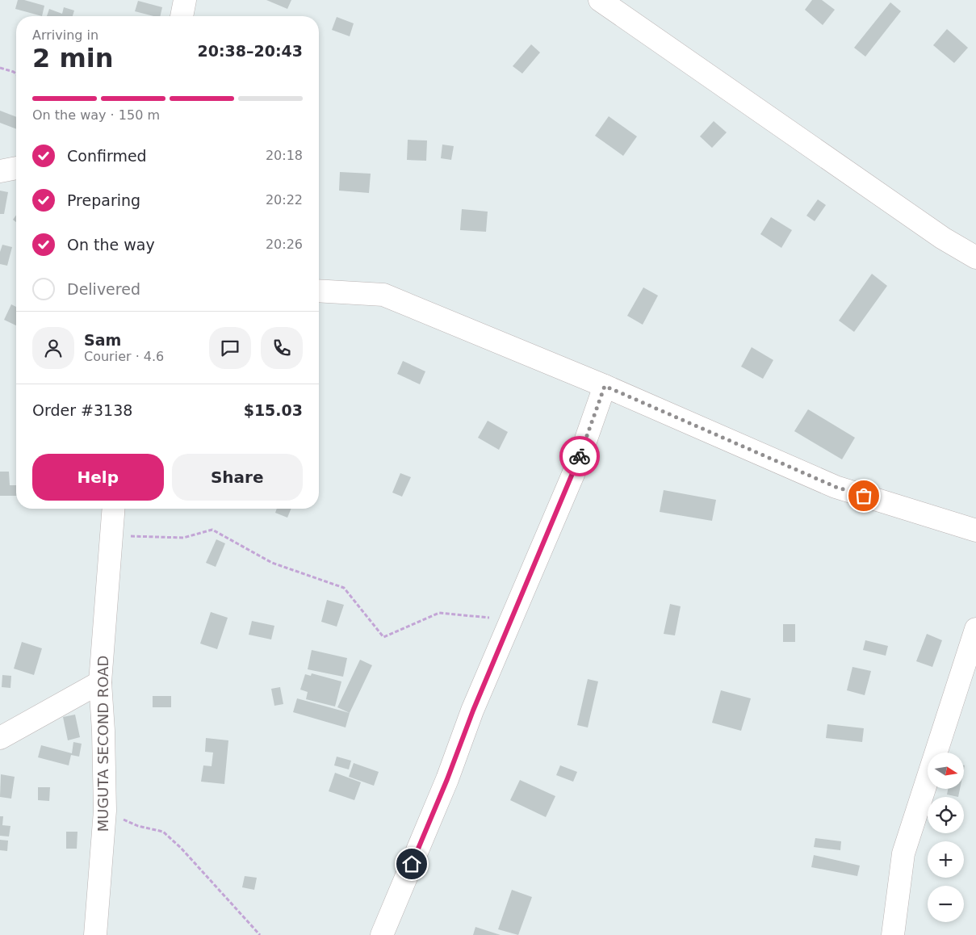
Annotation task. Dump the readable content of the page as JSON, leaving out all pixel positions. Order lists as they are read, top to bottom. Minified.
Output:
{"streets":{"street":["MUGUTA SECOND ROAD"]},"north":"right","page":{"heading":["2 min","Arriving in","20:38–20:43"],"panel":["Sam","Courier · 4.6","Order #3138","$15.03"],"bar":"On the way · 150 m","list":[["Confirmed","20:18"],["Preparing","20:22"],["On the way","20:26"],"Delivered"],"buttons":["Help","Share"],"map_buttons":["+","−"]}}
